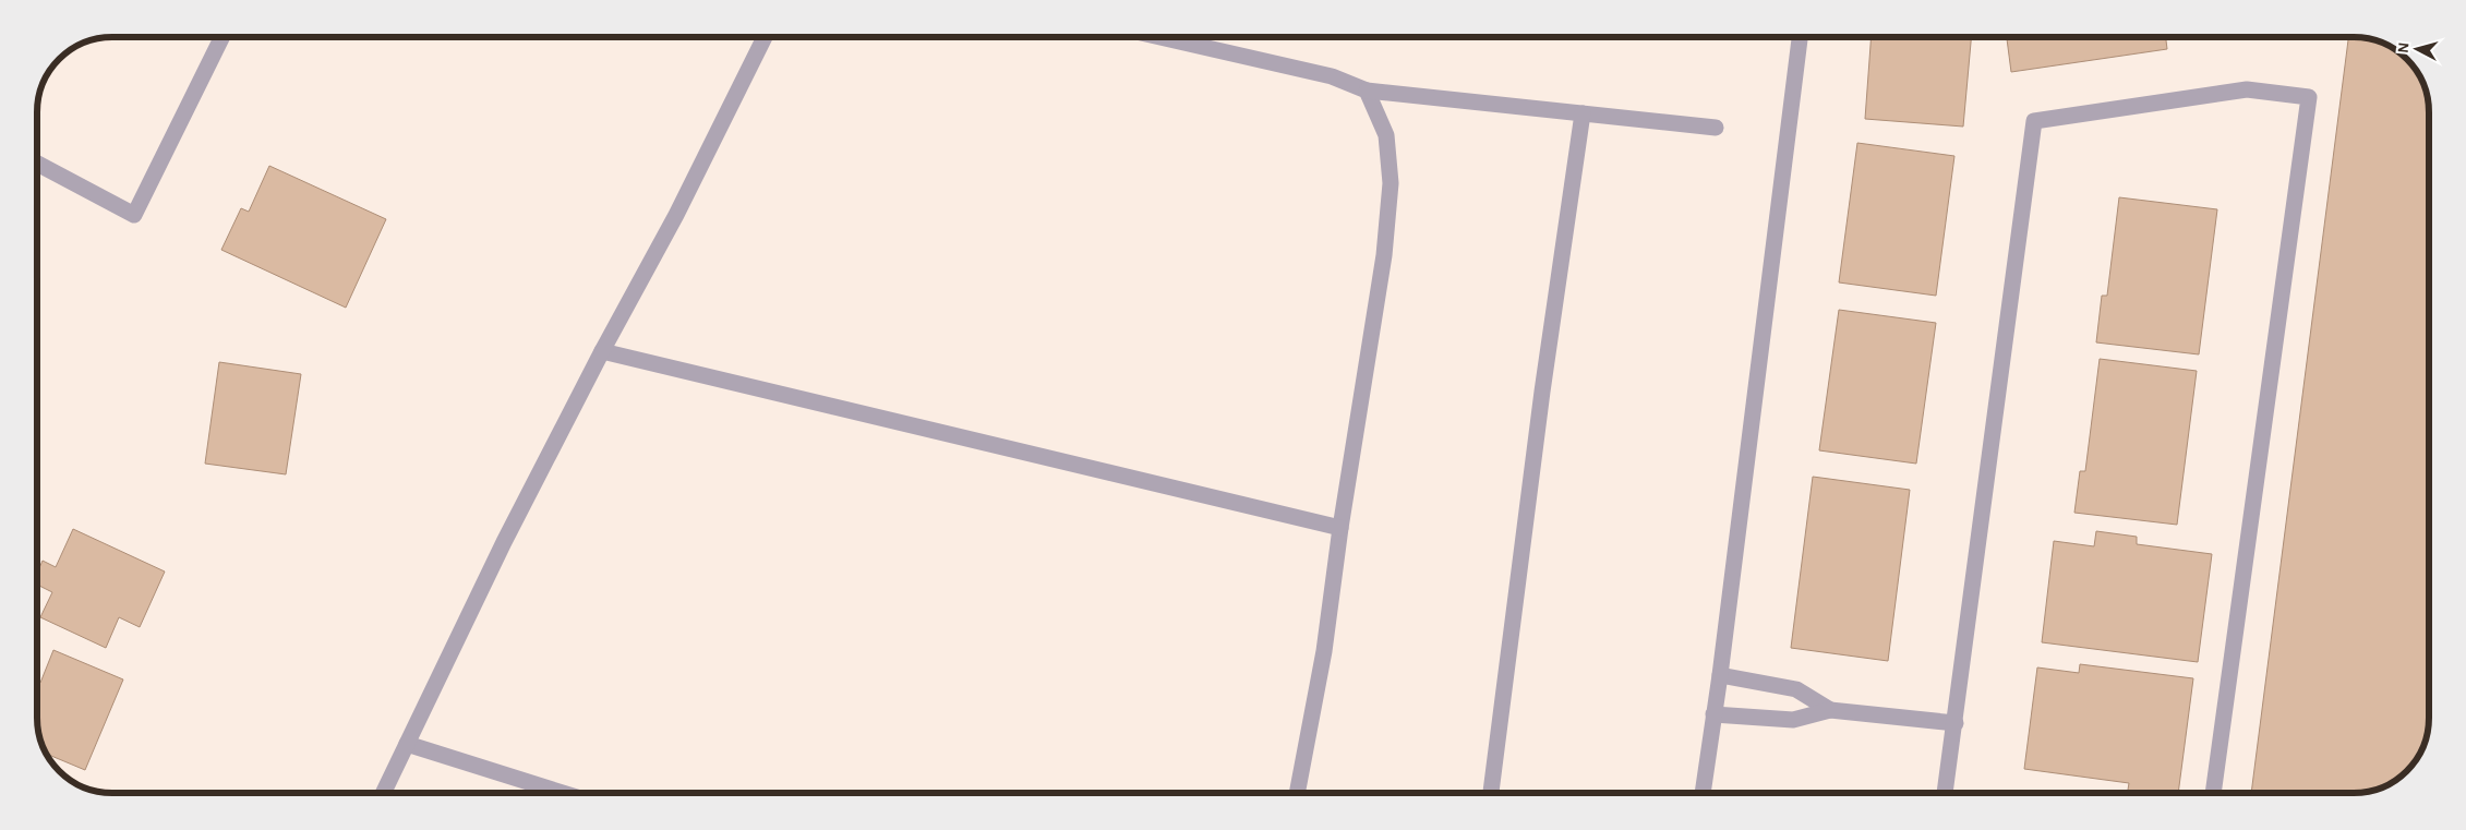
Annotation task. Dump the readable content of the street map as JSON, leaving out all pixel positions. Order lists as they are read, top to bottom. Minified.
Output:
{"north":"left"}
